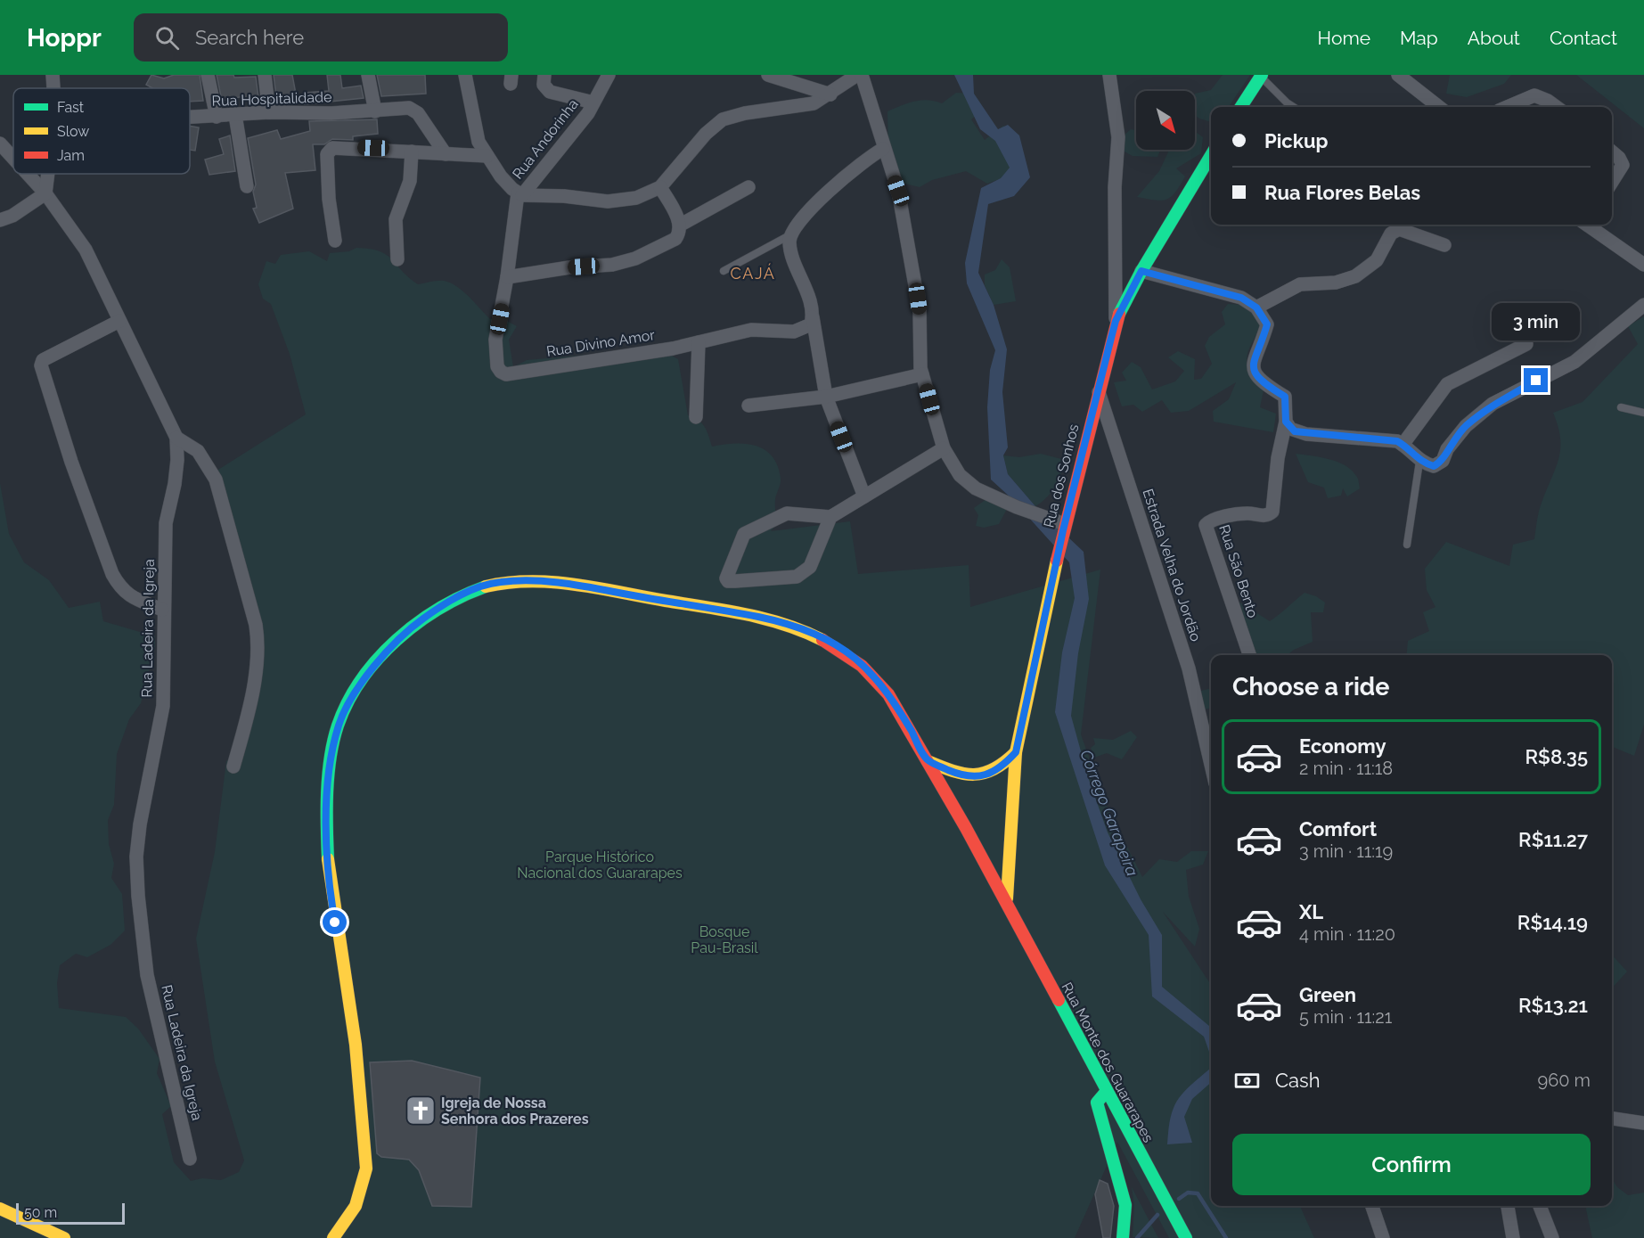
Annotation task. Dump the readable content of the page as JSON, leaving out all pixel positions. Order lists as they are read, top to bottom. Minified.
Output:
{"streets":{"main road":["Rua dos Sonhos","Rua Monte dos Guararapes"],"street":["Rua Hospitalidade","Rua Andorinha","Rua Divino Amor","Estrada Velha do Jordão","Rua São Bento","Rua Ladeira da Igreja"]},"crossings":[["Rua dos Sonhos","Estrada Velha do Jordão"],["Rua dos Sonhos","Rua Monte dos Guararapes"]],"districts":["CAJÁ"],"water":["Córrego Garapeira"],"parks":["Parque Histórico Nacional dos Guararapes","Bosque Pau-Brasil"],"places":{"church":["Igreja de Nossa Senhora dos Prazeres"]},"legend":["Fast","Slow","Jam"],"scale_bar":"50 m","north":"bottom right","page":{"header":"Hoppr","search":"Search here","nav":["Home","Map","About","Contact"],"banner":["Pickup","Rua Flores Belas"],"bubble":"3 min","heading":"Choose a ride","list":[{"name":"Economy","note":"2 min · 11:18","value":"R$8.35"},{"name":"Comfort","note":"3 min · 11:19","value":"R$11.27"},{"name":"XL","note":"4 min · 11:20","value":"R$14.19"},{"name":"Green","note":"5 min · 11:21","value":"R$13.21"}],"pay":["Cash","960 m"],"buttons":"Confirm","scale":"50 m"}}
